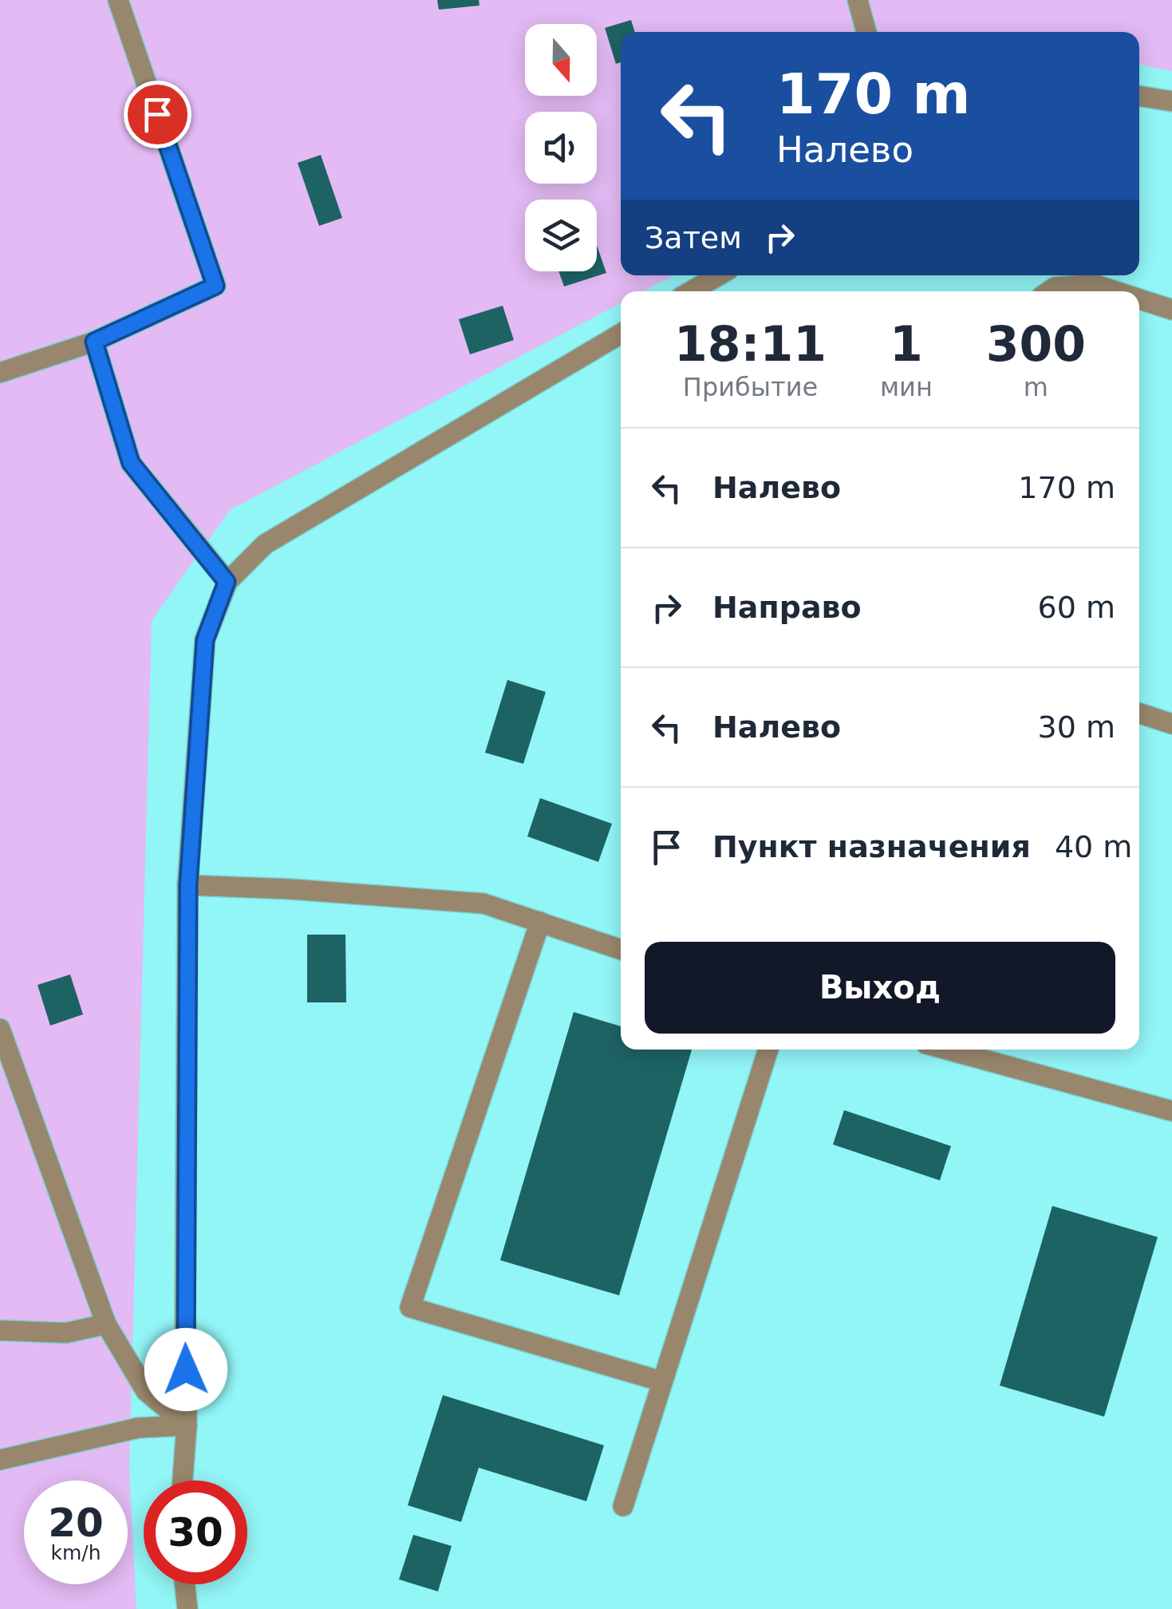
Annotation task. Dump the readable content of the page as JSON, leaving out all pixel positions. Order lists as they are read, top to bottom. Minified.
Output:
{"north":"bottom","page":{"turn":["170 m","Налево"],"then":"Затем","eta":["18:11","Прибытие","1","мин","300","m"],"list":[{"name":"Налево","value":"170 m"},{"name":"Направо","value":"60 m"},{"name":"Налево","value":"30 m"},{"name":"Пункт назначения","value":"40 m"}],"buttons":"Выход","speed":"20 km/h","limit":"30"}}
